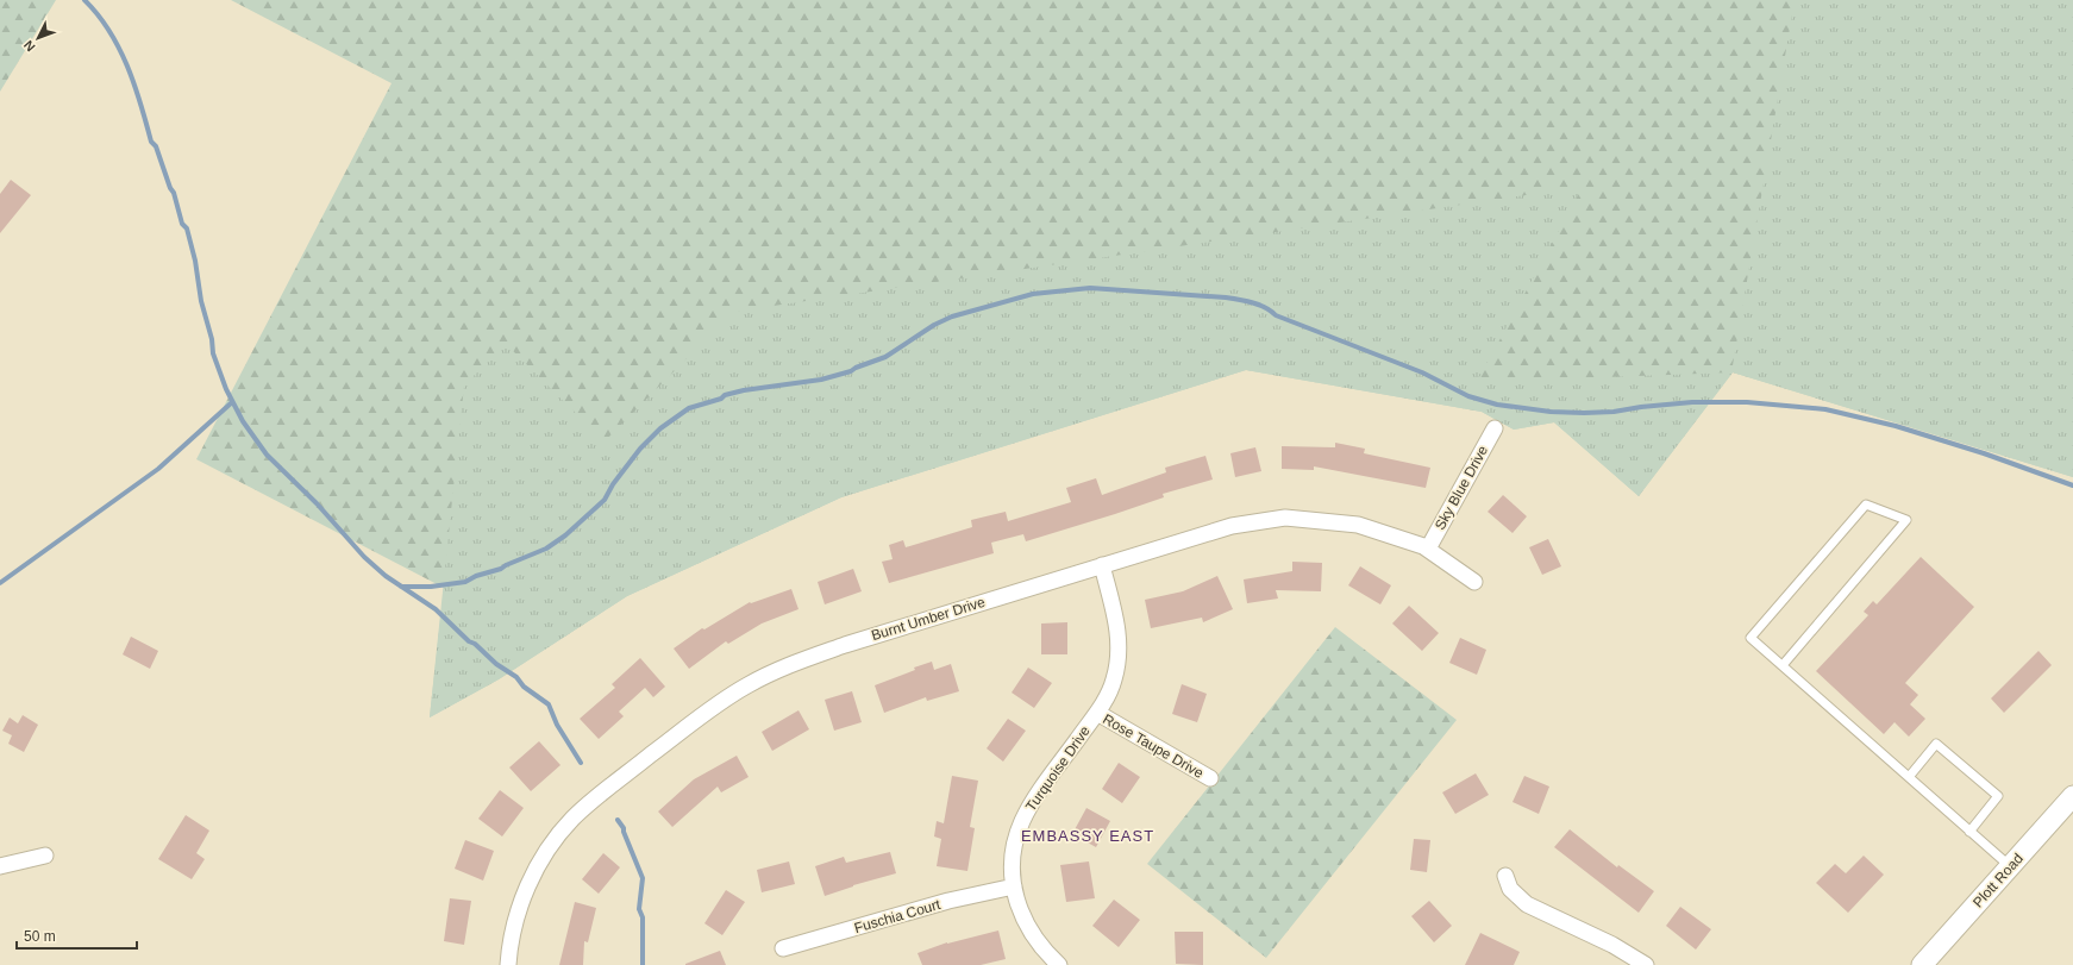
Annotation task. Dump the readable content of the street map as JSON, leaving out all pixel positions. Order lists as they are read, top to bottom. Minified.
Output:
{"streets":{"street":["Sky Blue Drive","Burnt Umber Drive","Rose Taupe Drive","Turquoise Drive","Plott Road","Fuschia Court"]},"crossings":[["Sky Blue Drive","Burnt Umber Drive"],["Burnt Umber Drive","Turquoise Drive"],["Rose Taupe Drive","Turquoise Drive"],["Turquoise Drive","Fuschia Court"]],"districts":["EMBASSY EAST"],"scale_bar":"50 m","north":"bottom left"}
